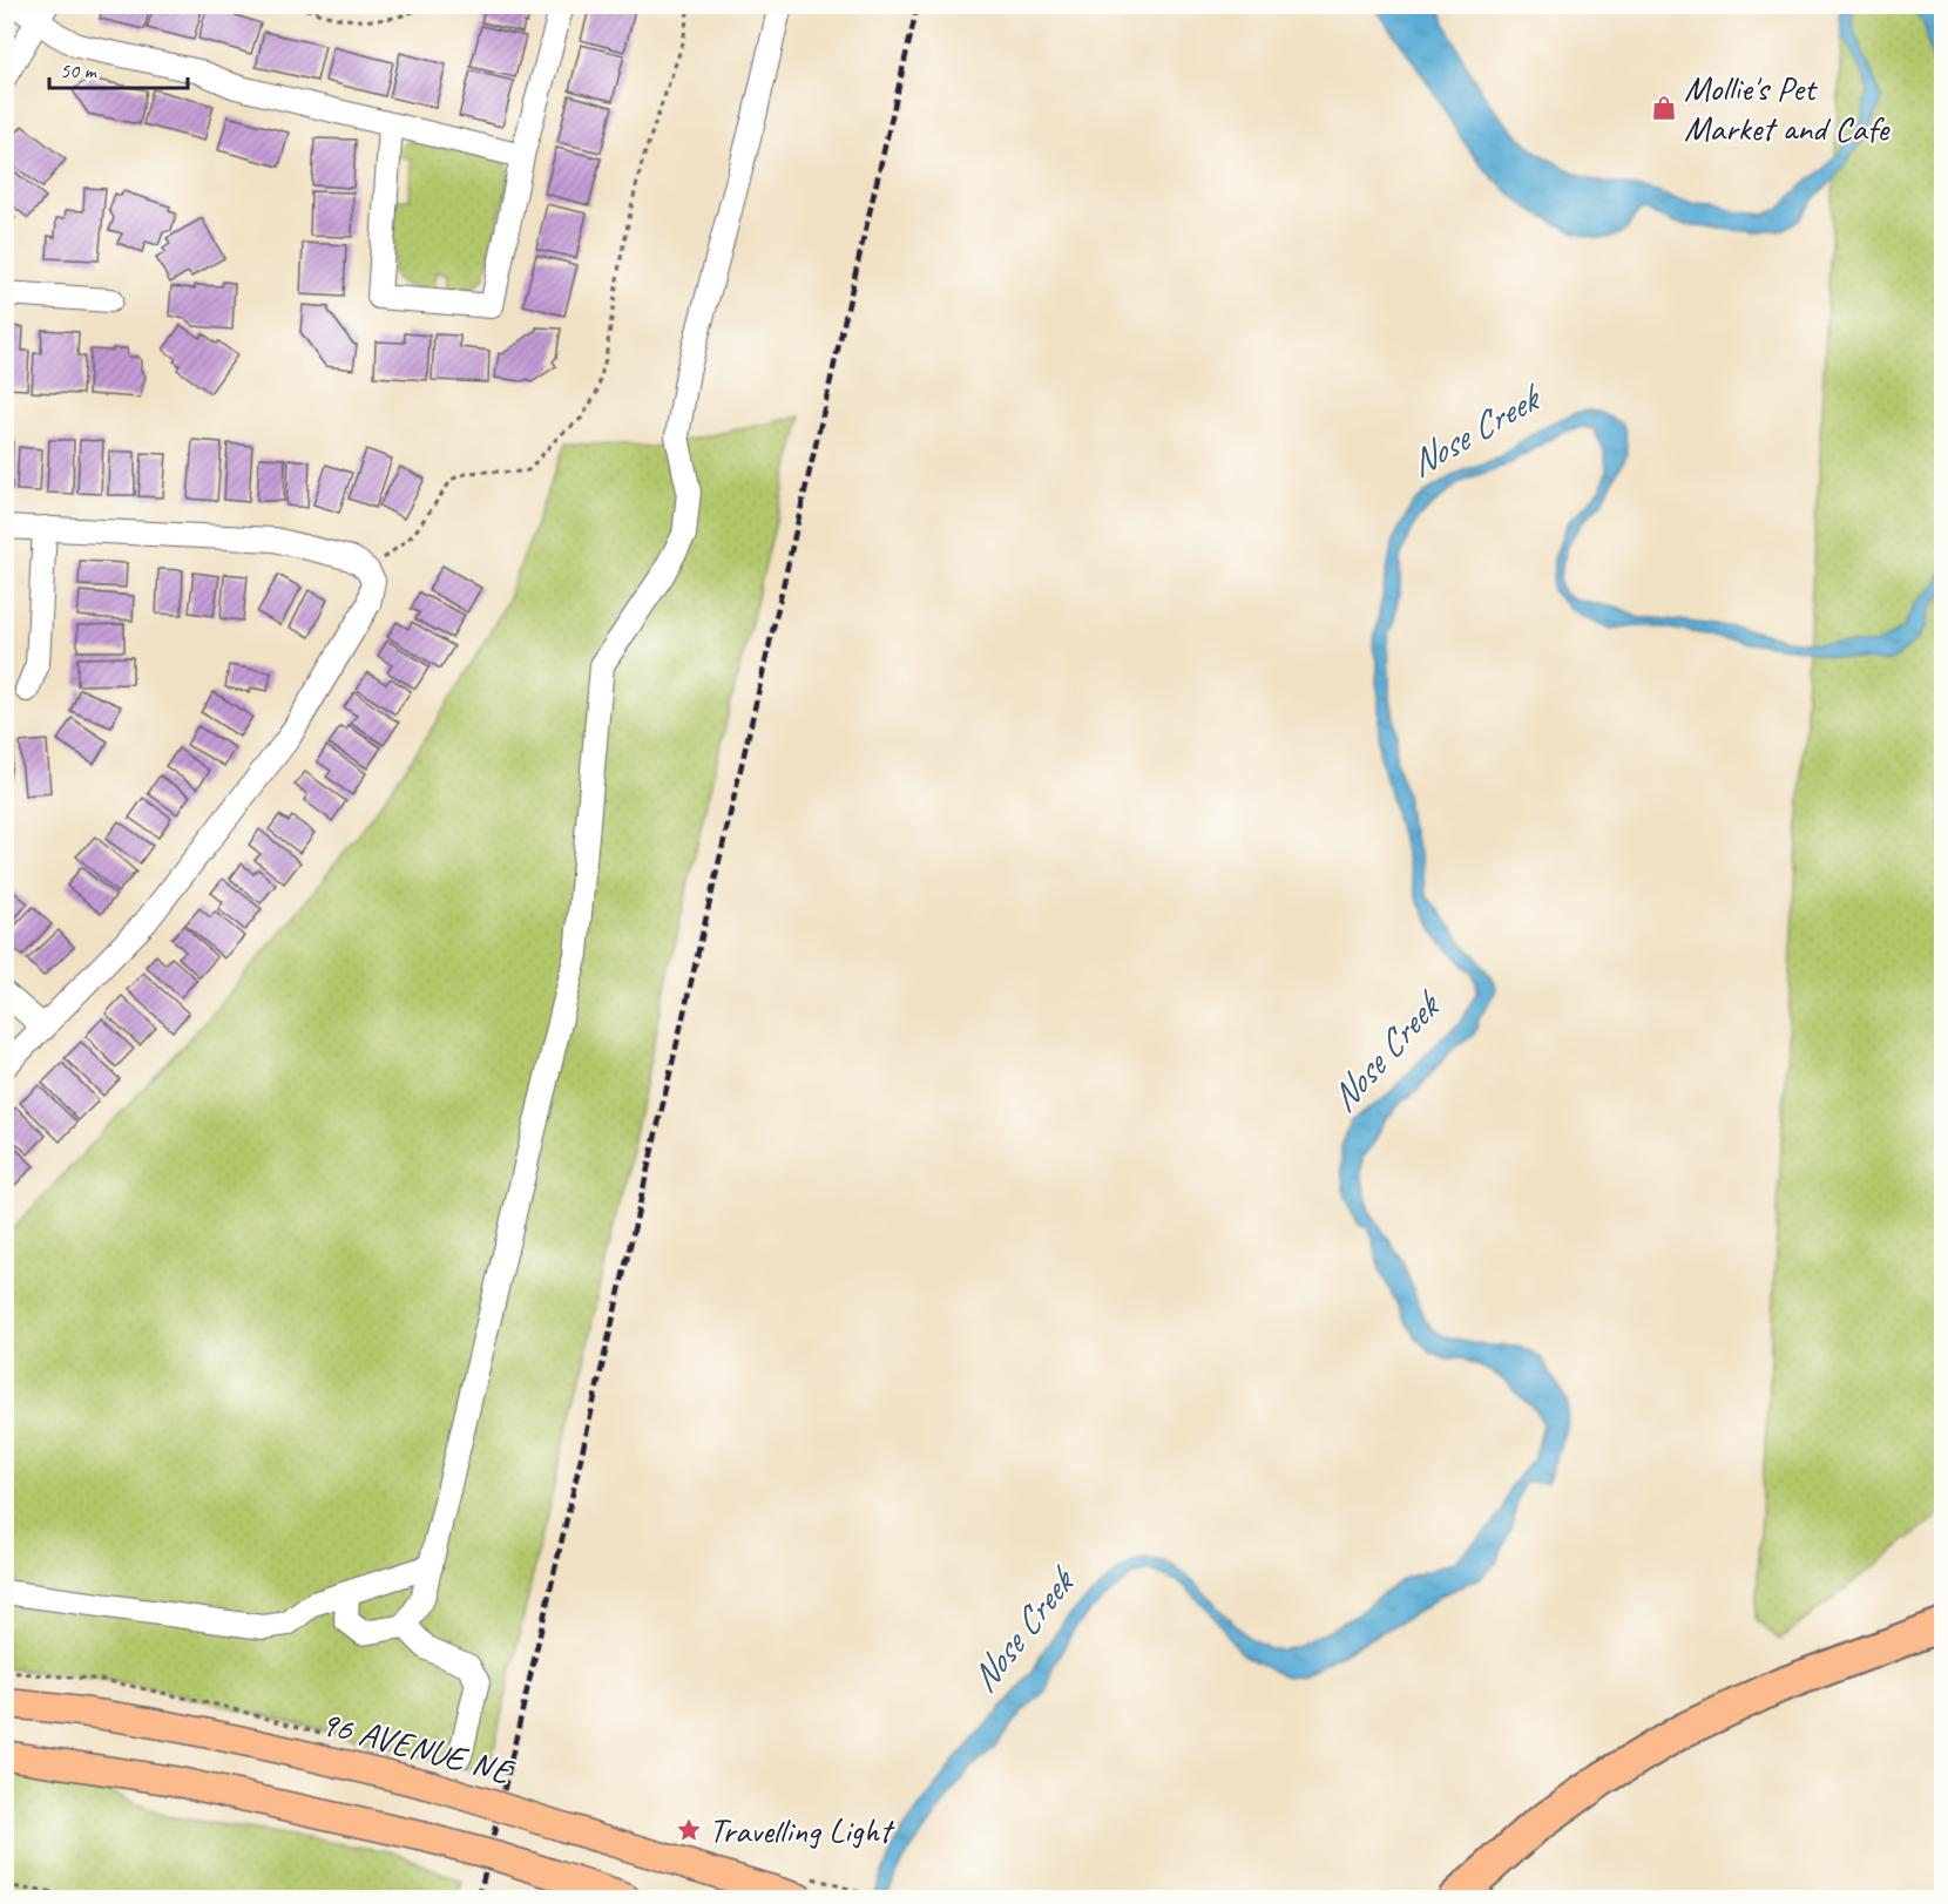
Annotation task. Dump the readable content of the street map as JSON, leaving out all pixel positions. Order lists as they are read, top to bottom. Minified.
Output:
{"streets":{"main road":["96 AVENUE NE"]},"water":["Nose Creek"],"places":{"shop":["Mollie's Pet Market and Cafe"],"place":["Travelling Light"]},"scale_bar":"50 m"}
